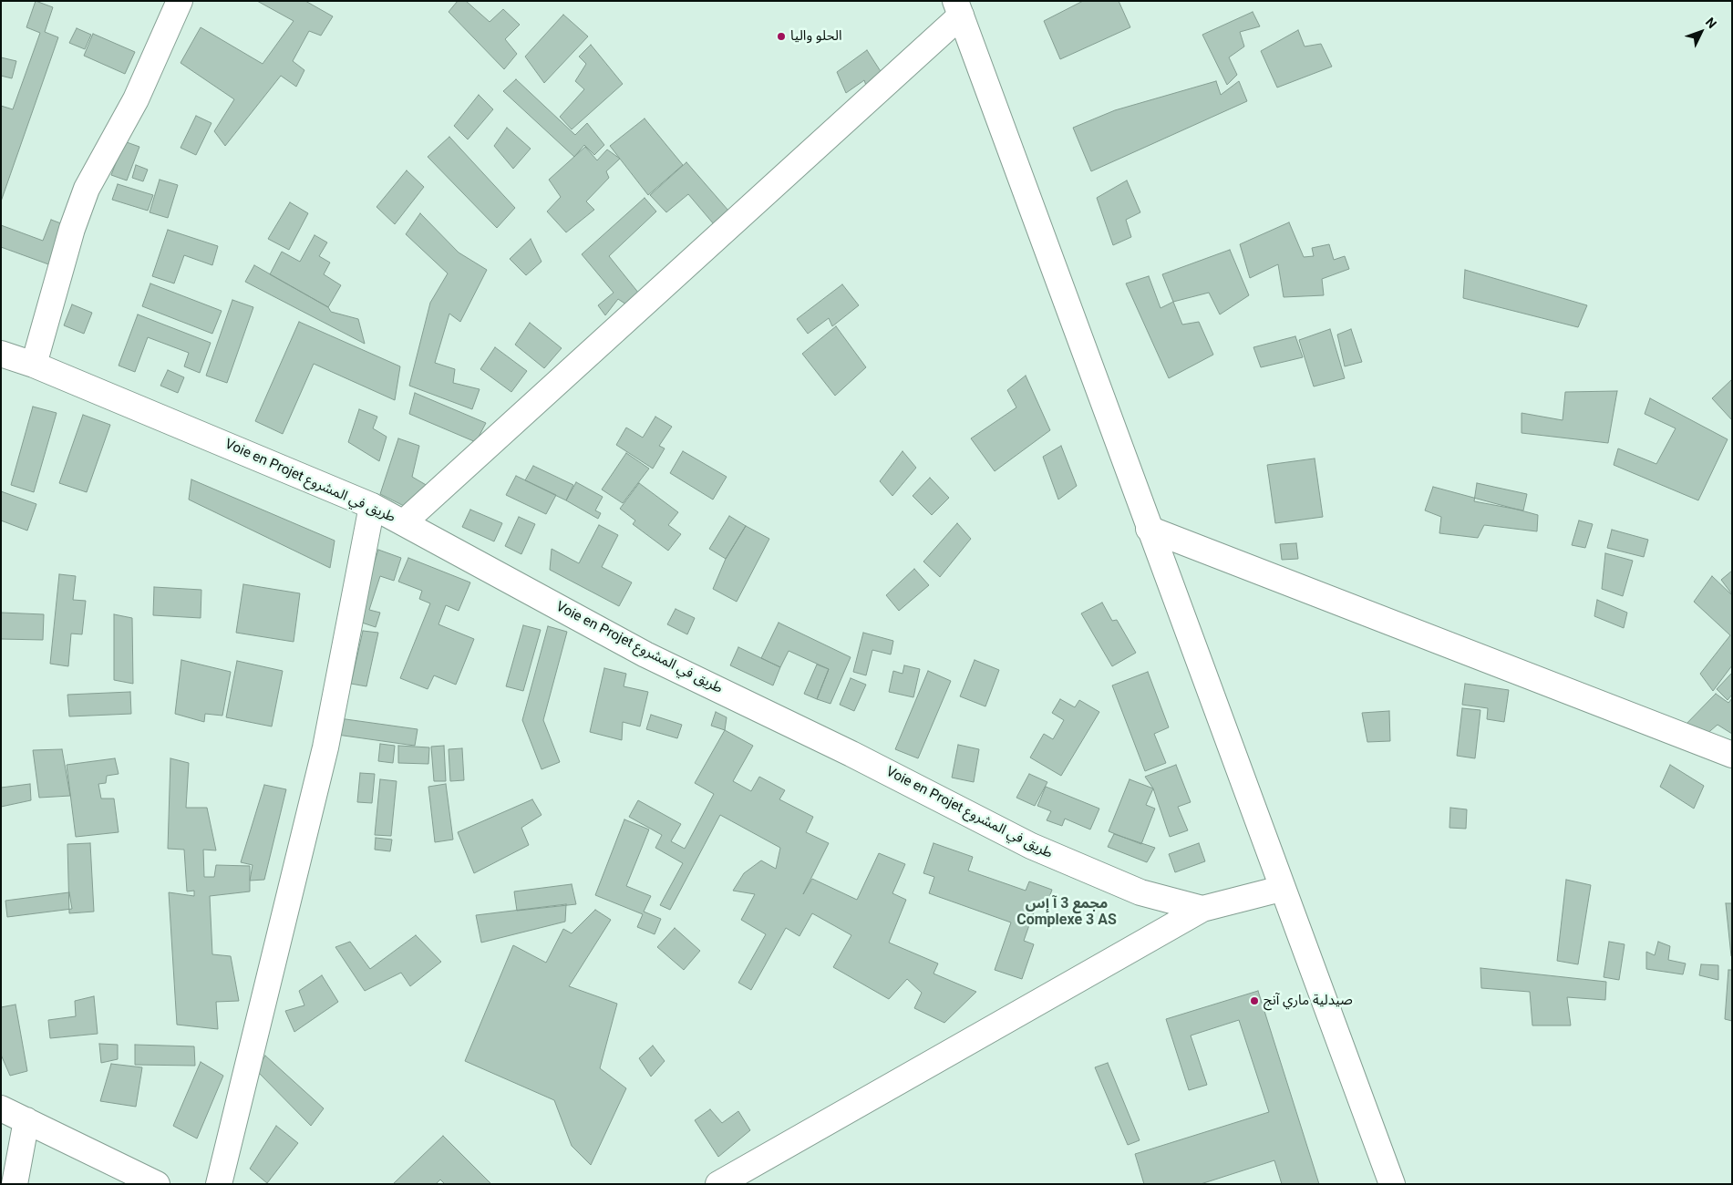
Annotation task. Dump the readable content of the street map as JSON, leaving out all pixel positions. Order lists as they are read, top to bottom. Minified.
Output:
{"streets":{"street":["Voie en Projet طريق في المشروع"]},"districts":["مجمع 3 آ إس Complexe 3 AS"],"places":["الحلو واليا","صيدلية ماري آنج"],"north":"top right"}
